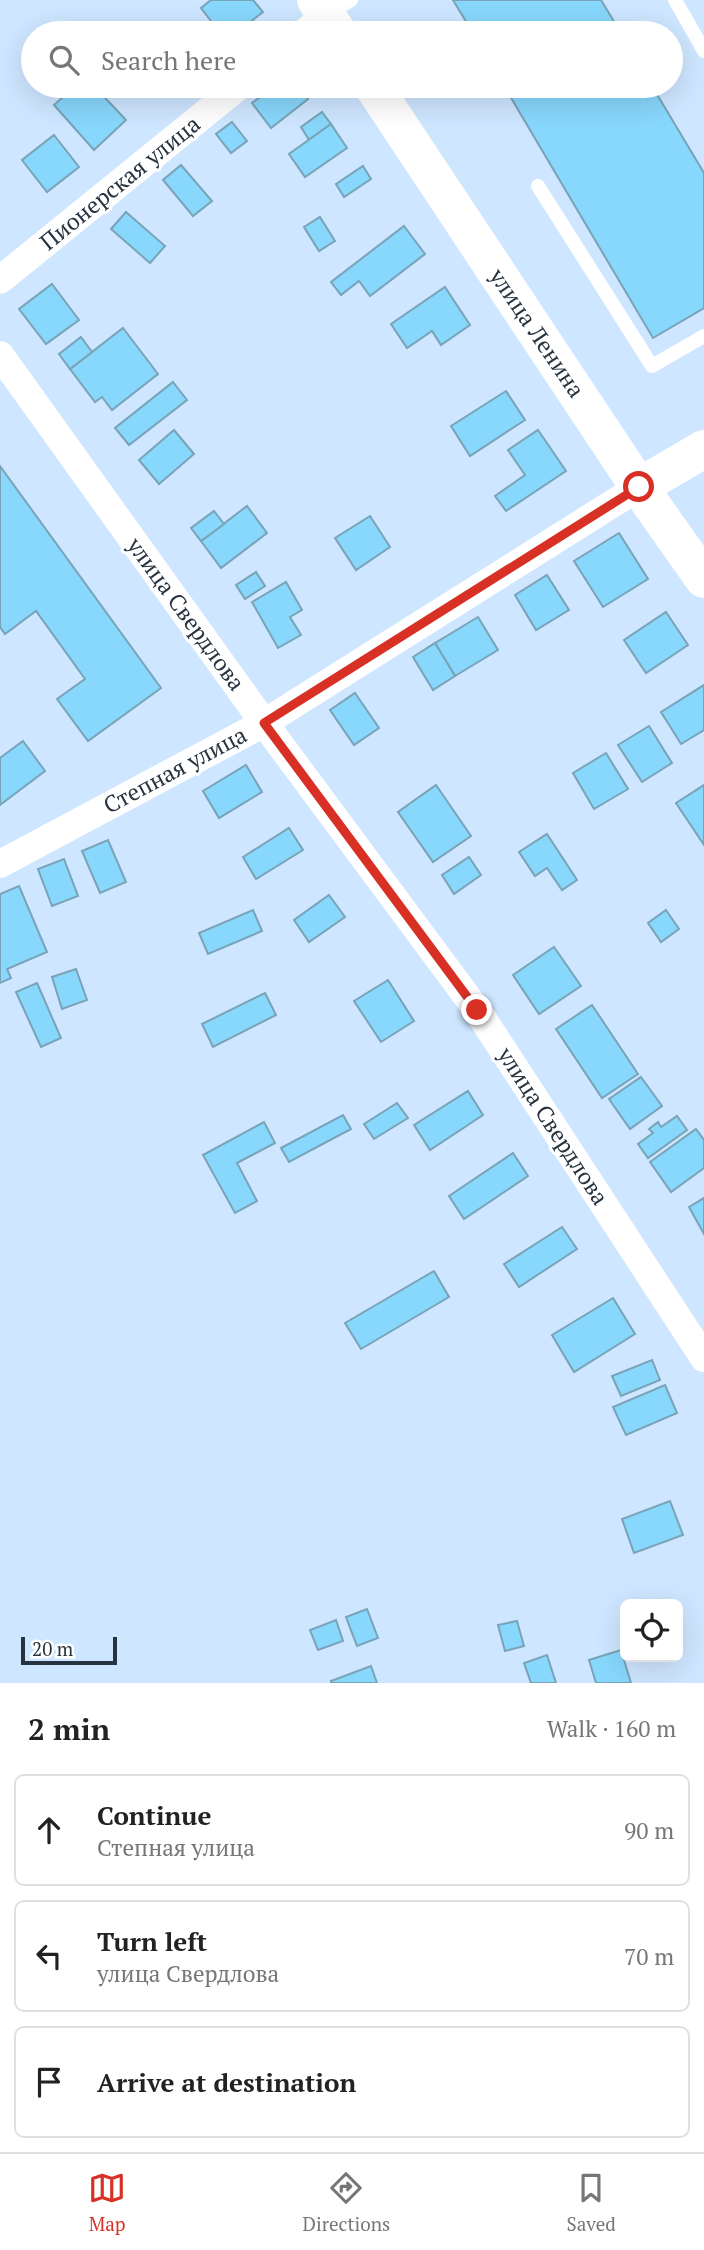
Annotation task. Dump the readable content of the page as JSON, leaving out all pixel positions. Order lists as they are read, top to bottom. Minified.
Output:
{"streets":{"street":["Пионерская улица","улица Ленина","улица Свердлова","Степная улица"]},"crossings":[["улица Ленина","Степная улица"],["улица Свердлова","Степная улица"]],"scale_bar":"20 m","page":{"search":"Search here","scale":"20 m","heading":["2 min","Walk · 160 m"],"list":[["Continue","Степная улица","90 m"],["Turn left","улица Свердлова","70 m"],"Arrive at destination"],"nav":["Map","Directions","Saved"]}}
